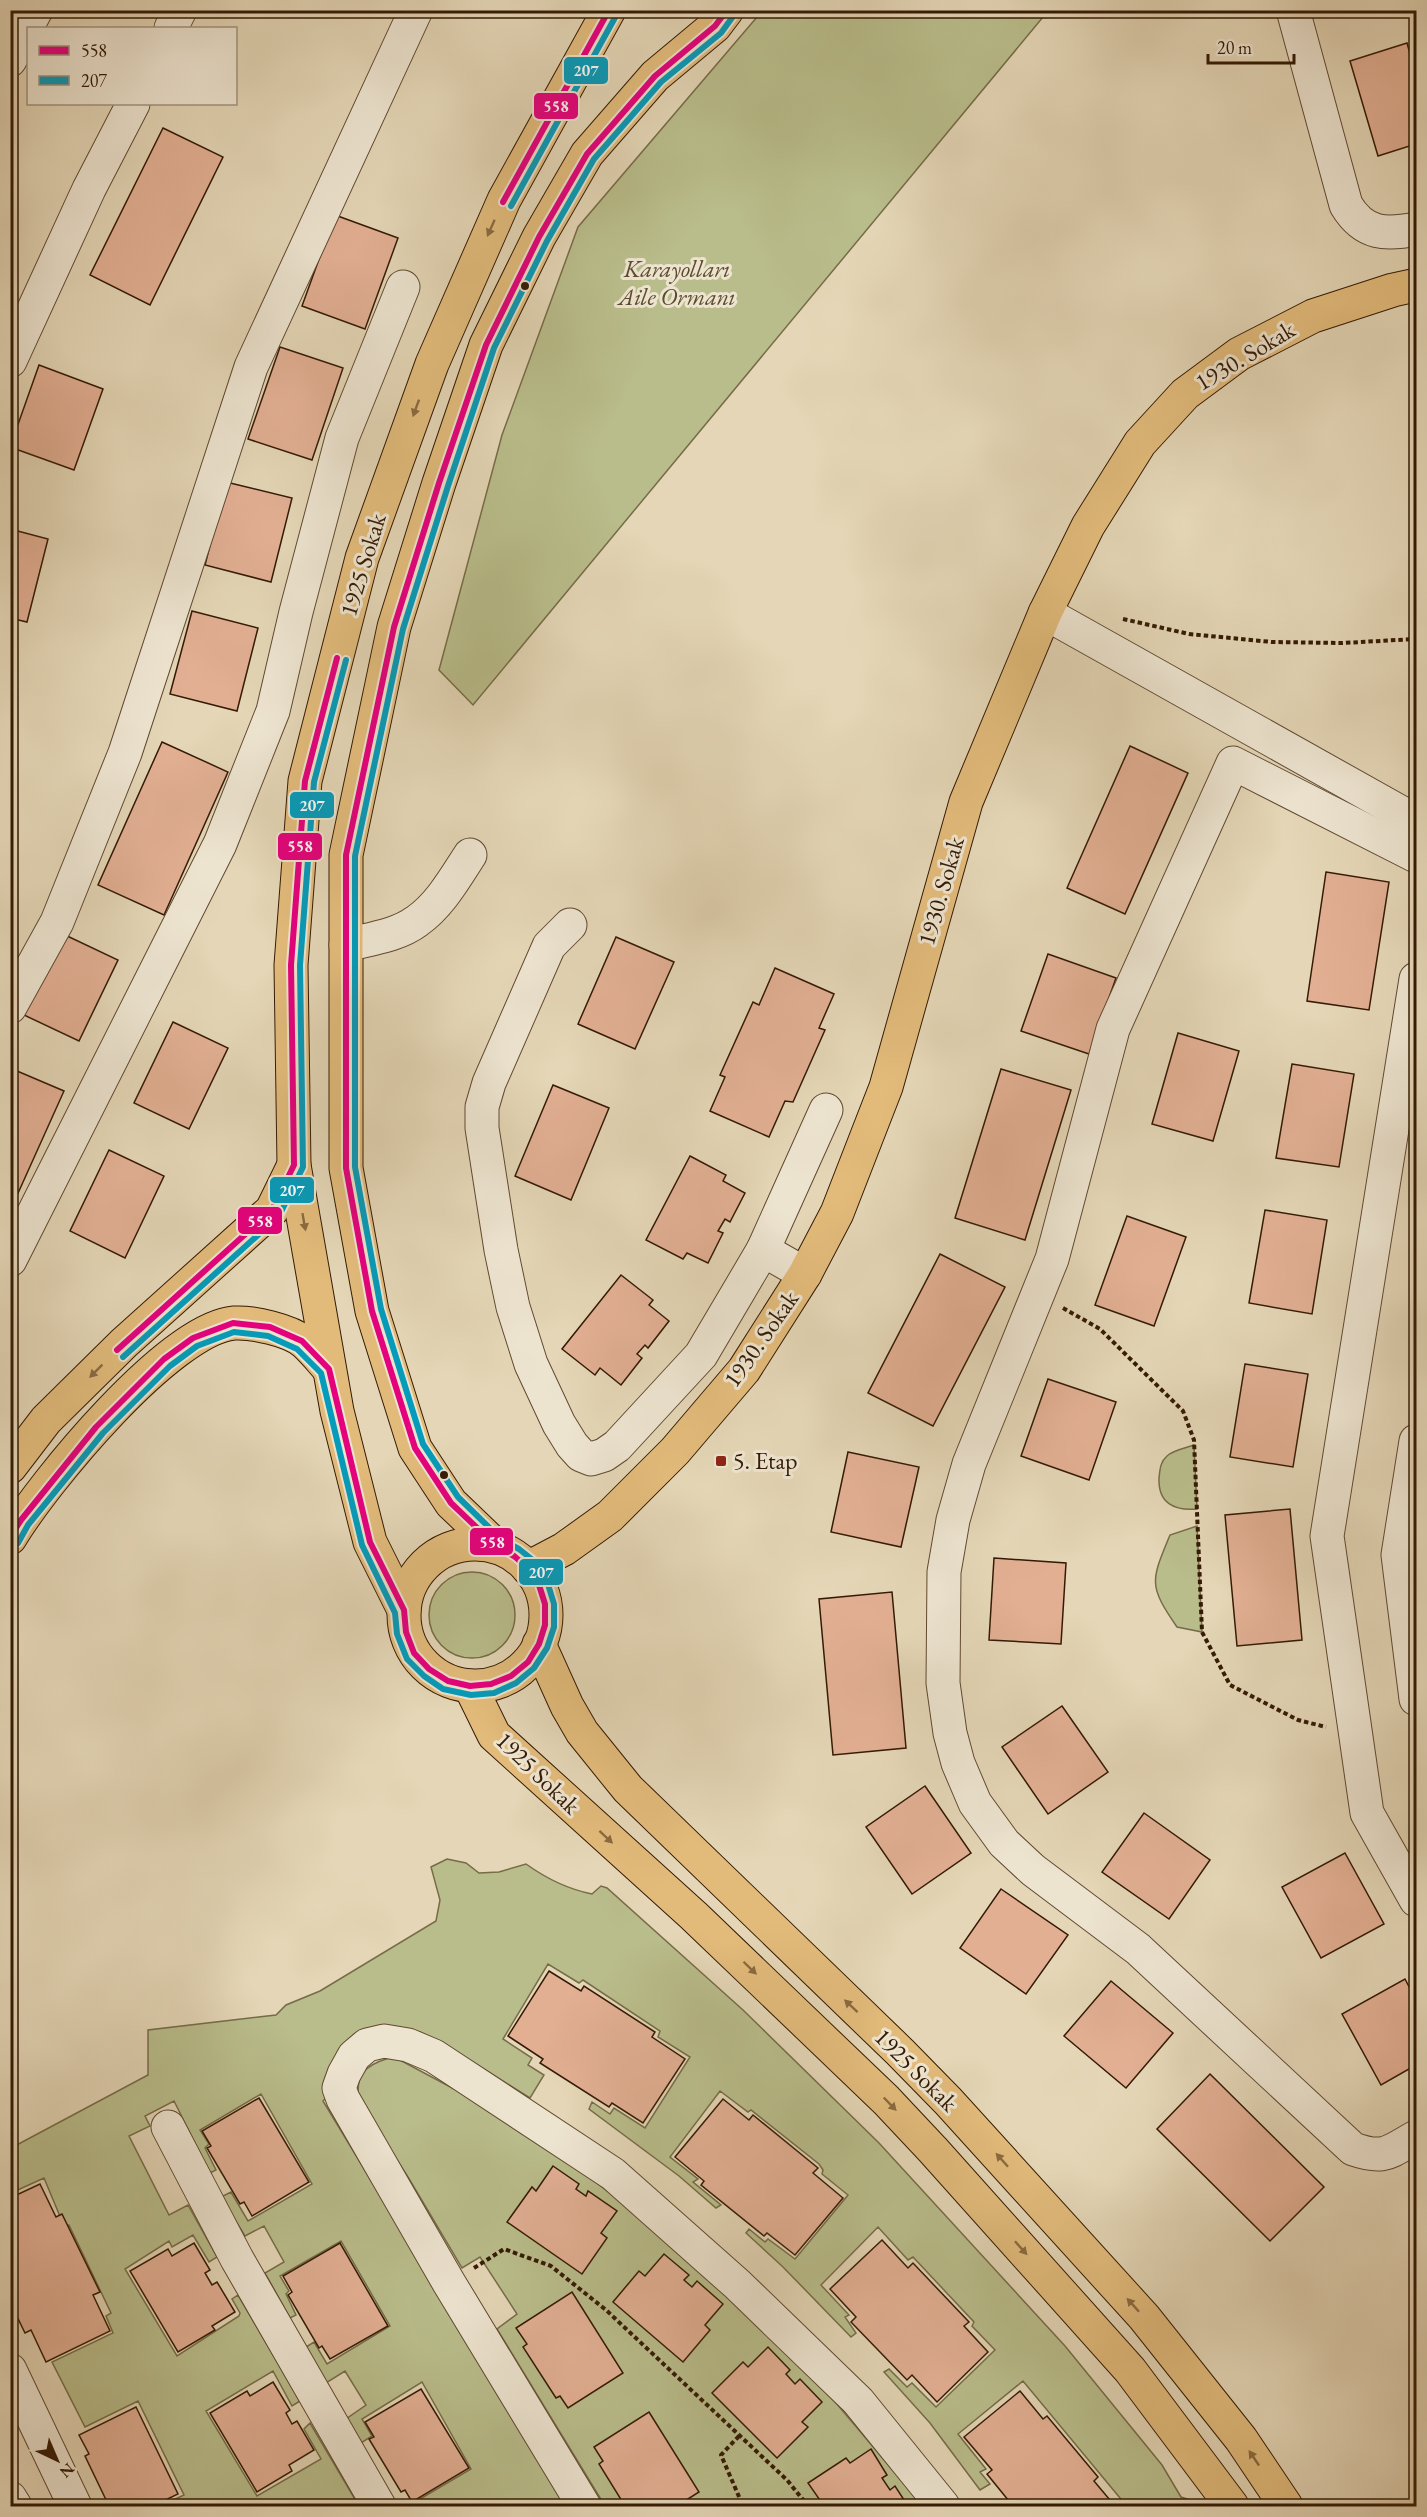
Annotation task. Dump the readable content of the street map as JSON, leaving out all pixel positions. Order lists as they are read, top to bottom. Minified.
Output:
{"streets":{"main road":["1930. Sokak","1925 Sokak"]},"crossings":[["1930. Sokak","1925 Sokak"]],"parks":["Karayolları Aile Ormanı"],"places":{"transit":["5. Etap"]},"lines":["transit line 558","transit line 207"],"legend":["558","207"],"scale_bar":"20 m","north":"bottom right"}
